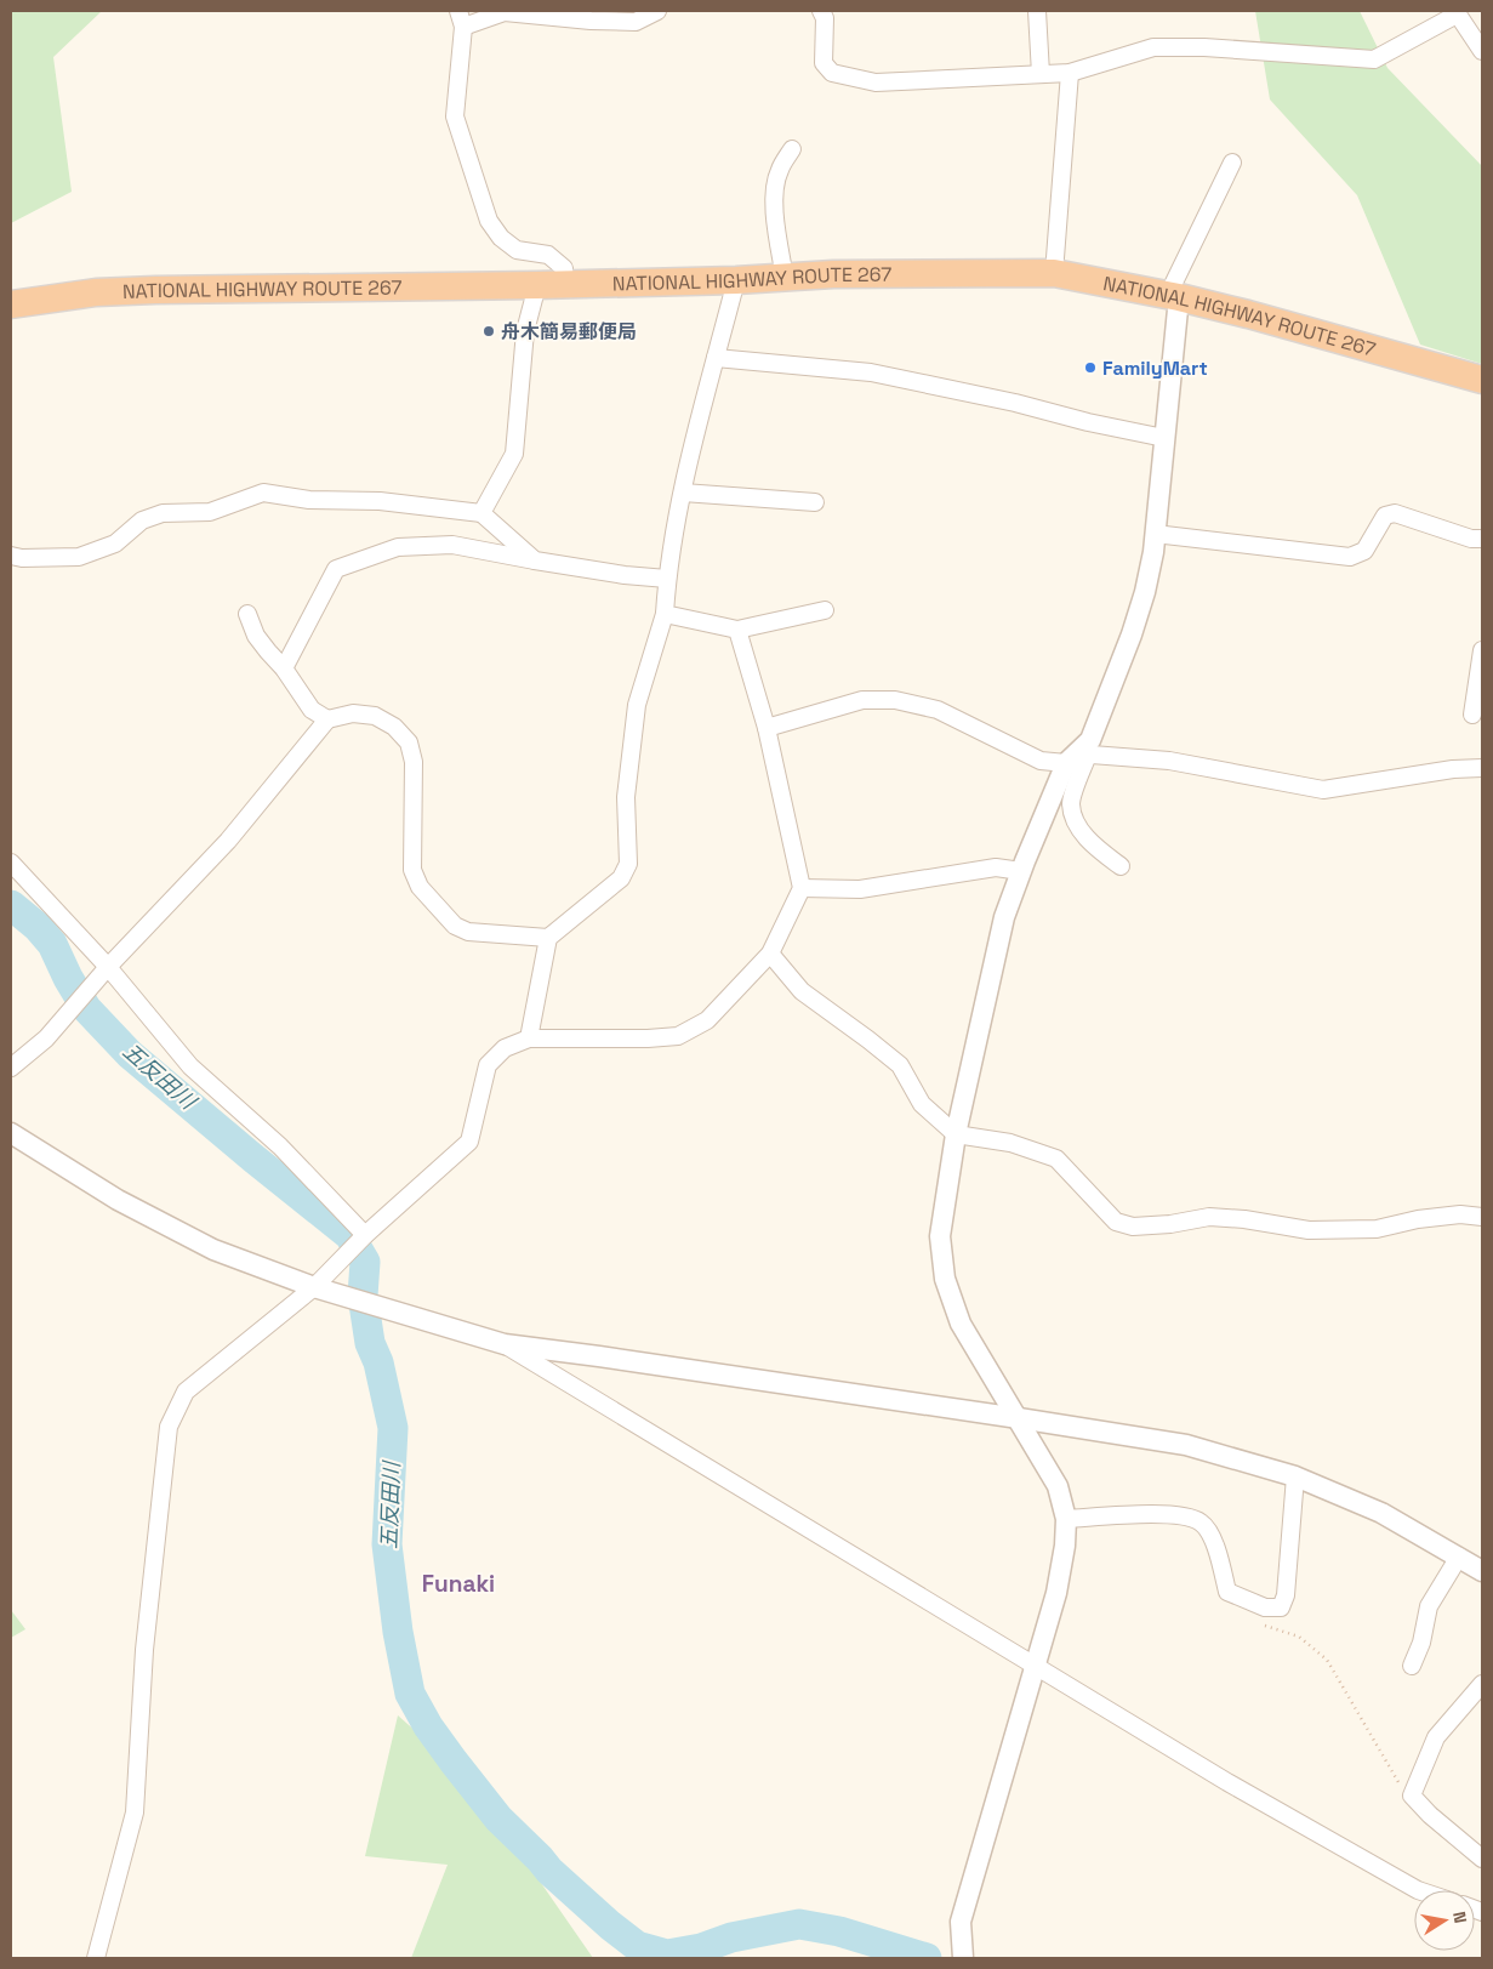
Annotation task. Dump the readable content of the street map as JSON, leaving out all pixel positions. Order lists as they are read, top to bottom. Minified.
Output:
{"streets":{"highway":["NATIONAL HIGHWAY ROUTE 267"]},"districts":["Funaki"],"water":["五反田川"],"places":["舟木簡易郵便局","FamilyMart"],"north":"right"}
